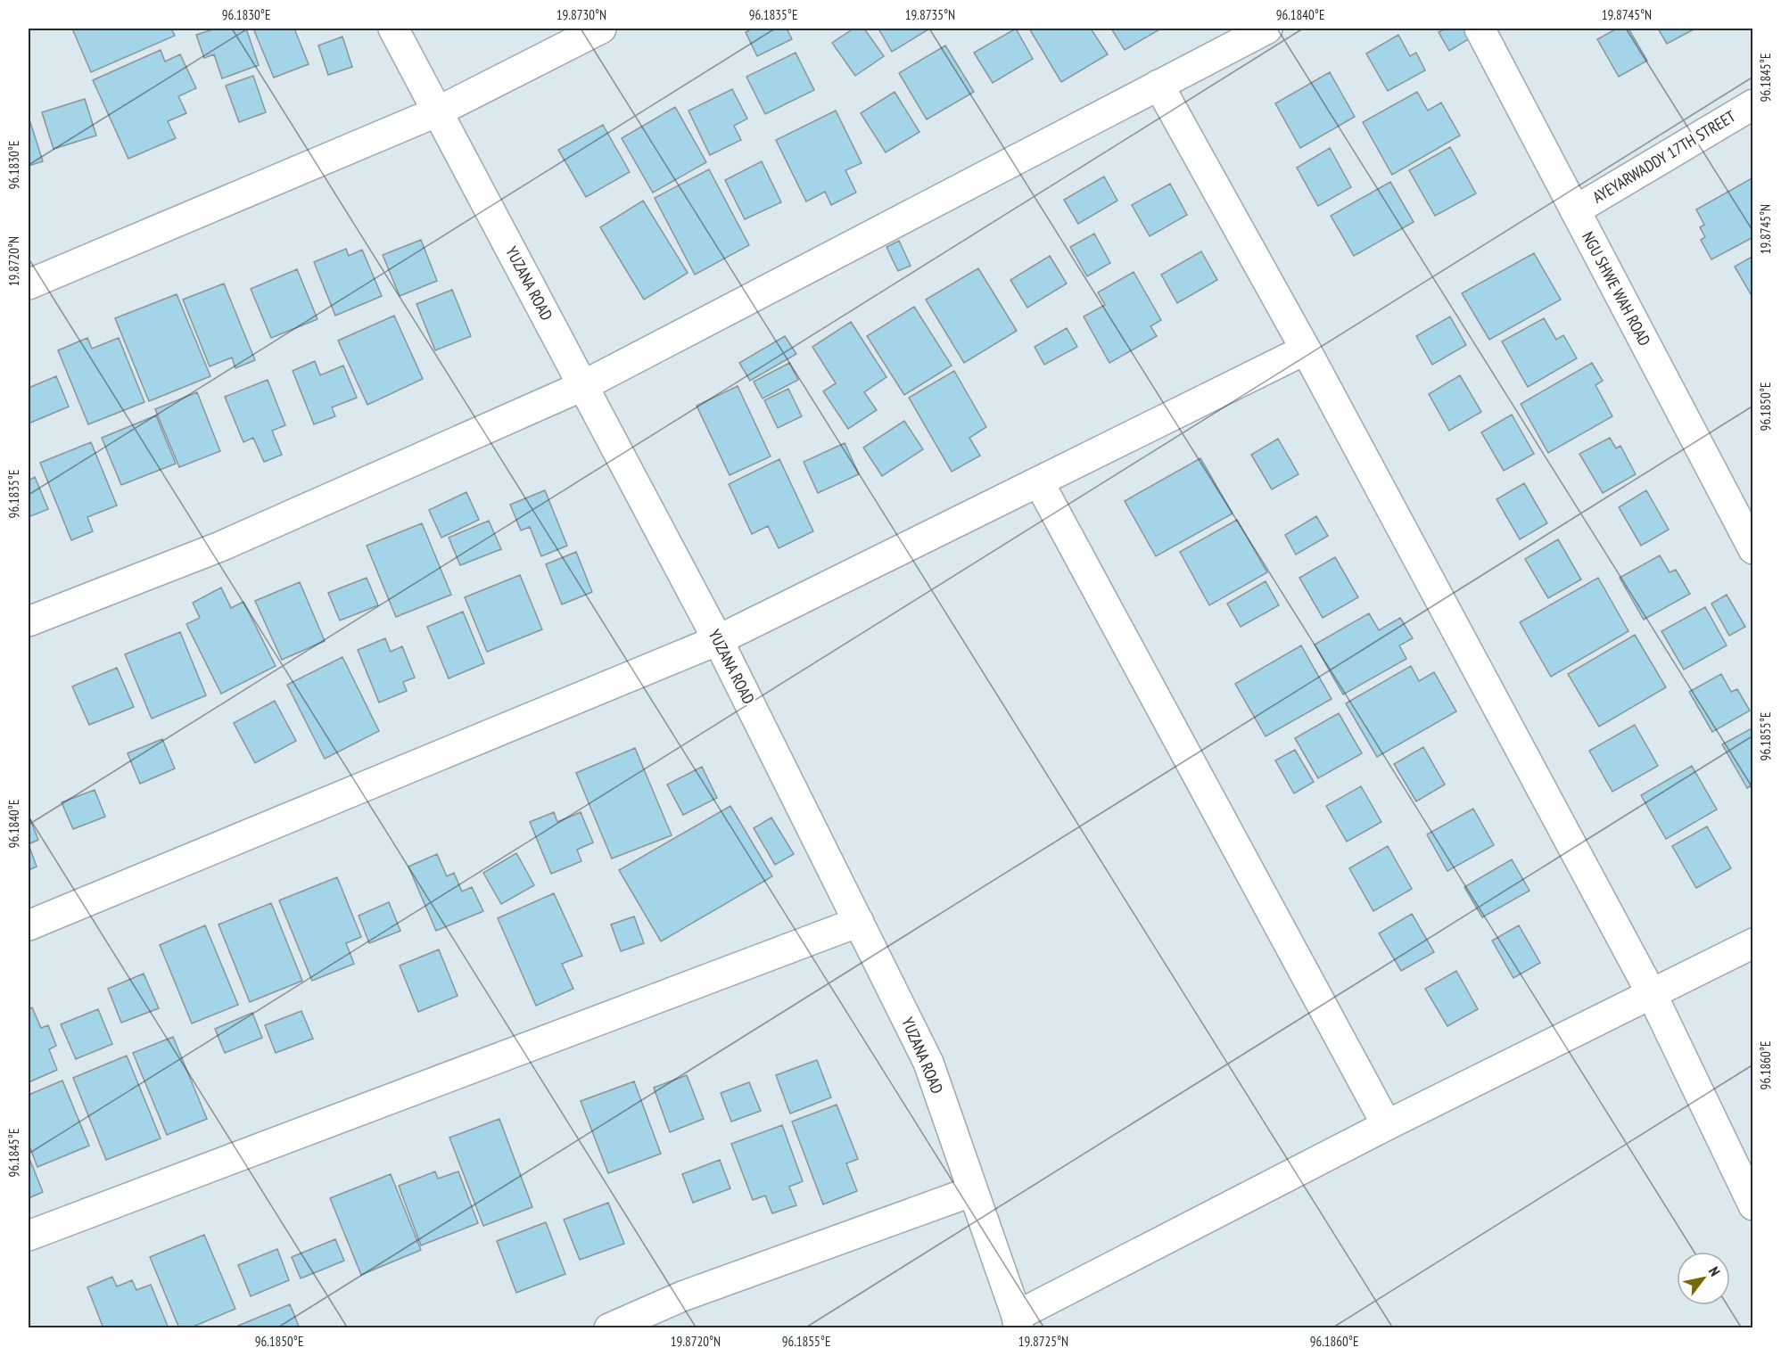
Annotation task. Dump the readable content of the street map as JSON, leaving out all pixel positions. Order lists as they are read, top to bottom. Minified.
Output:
{"streets":{"street":["AYEYARWADDY 17TH STREET","YUZANA ROAD","NGU SHWE WAH ROAD"]},"crossings":[["AYEYARWADDY 17TH STREET","NGU SHWE WAH ROAD"]],"north":"top right","coordinates":["96.1830°E","19.8730°N","96.1835°E","19.8735°N","96.1840°E","19.8745°N","96.1845°E","19.8720°N","96.1850°E","96.1855°E","96.1860°E","19.8725°N"]}
